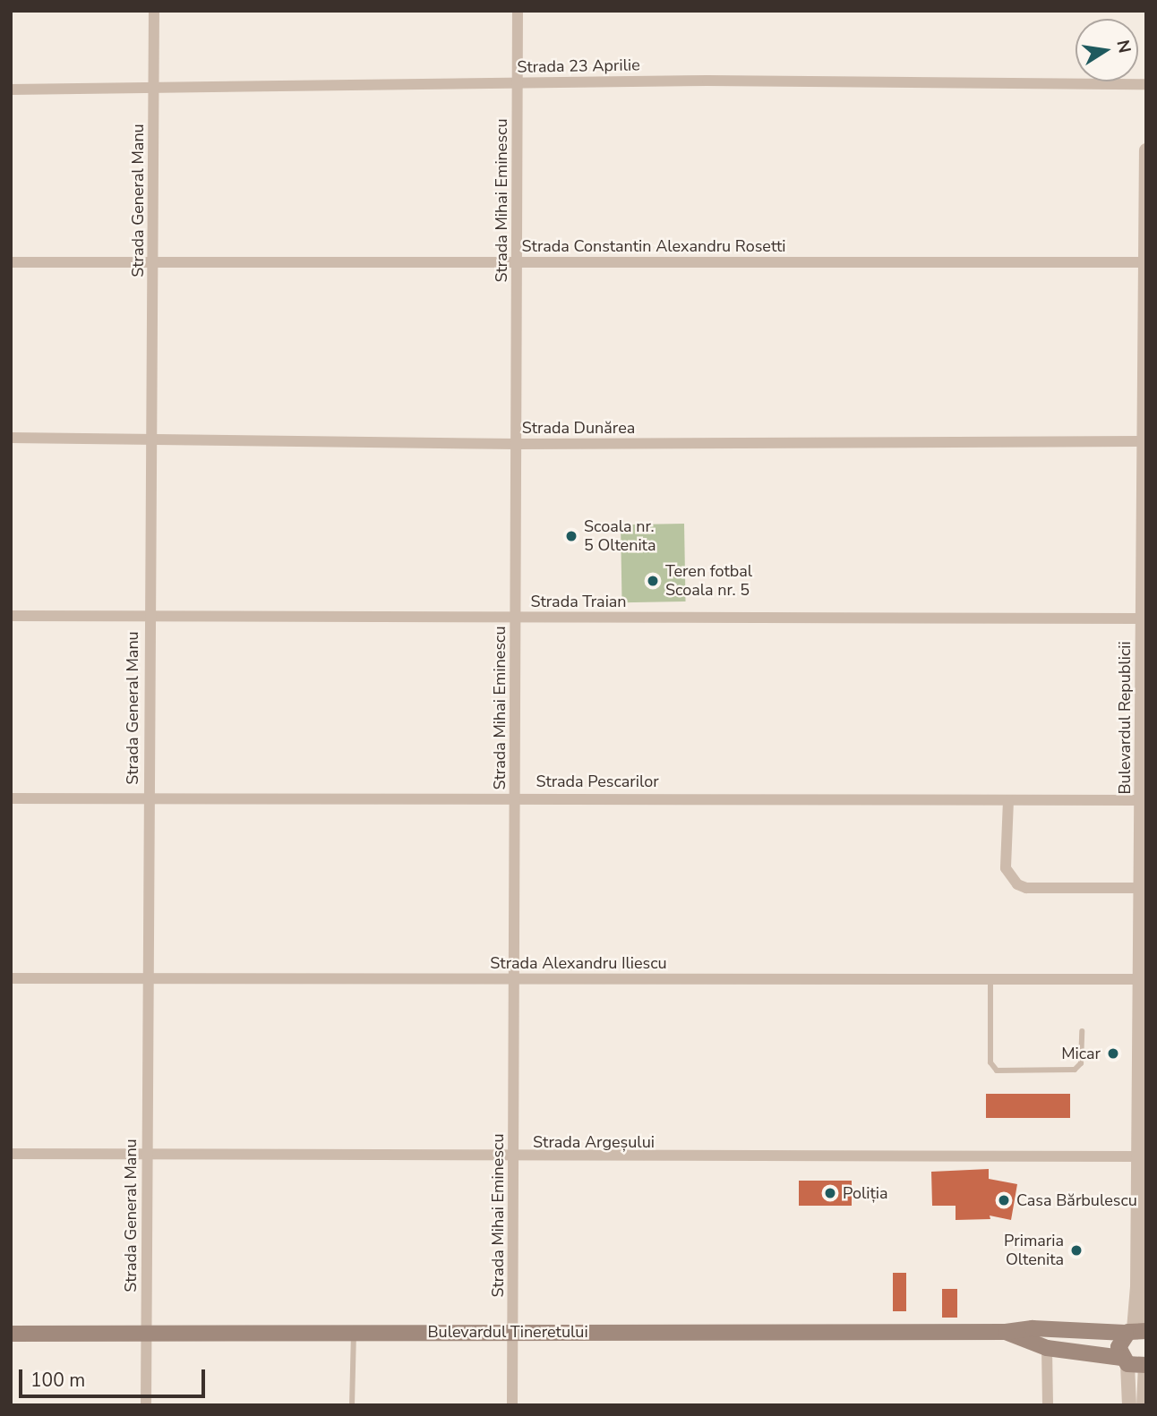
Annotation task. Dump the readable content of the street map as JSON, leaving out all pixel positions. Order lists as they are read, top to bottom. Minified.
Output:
{"streets":{"main road":["Bulevardul Tineretului"],"street":["Strada 23 Aprilie","Strada General Manu","Strada Mihai Eminescu","Strada Constantin Alexandru Rosetti","Strada Dunărea","Strada Traian","Bulevardul Republicii","Strada Pescarilor","Strada Alexandru Iliescu","Strada Argeșului"]},"crossings":[["Strada 23 Aprilie","Strada General Manu"],["Strada 23 Aprilie","Strada Mihai Eminescu"],["Strada General Manu","Strada Constantin Alexandru Rosetti"],["Strada General Manu","Strada Dunărea"],["Strada General Manu","Strada Traian"],["Strada General Manu","Strada Pescarilor"],["Strada General Manu","Strada Alexandru Iliescu"],["Strada General Manu","Strada Argeșului"],["Strada General Manu","Bulevardul Tineretului"],["Strada Mihai Eminescu","Strada Constantin Alexandru Rosetti"],["Strada Mihai Eminescu","Strada Dunărea"],["Strada Mihai Eminescu","Strada Traian"],["Strada Mihai Eminescu","Strada Pescarilor"],["Strada Mihai Eminescu","Strada Alexandru Iliescu"],["Strada Mihai Eminescu","Strada Argeșului"],["Strada Mihai Eminescu","Bulevardul Tineretului"],["Strada Constantin Alexandru Rosetti","Bulevardul Republicii"],["Strada Dunărea","Bulevardul Republicii"],["Strada Traian","Bulevardul Republicii"],["Bulevardul Republicii","Strada Pescarilor"],["Bulevardul Republicii","Strada Alexandru Iliescu"],["Bulevardul Republicii","Strada Argeșului"],["Bulevardul Republicii","Bulevardul Tineretului"]],"places":["Scoala nr. 5 Oltenita","Teren fotbal Scoala nr. 5","Micar","Poliția","Casa Bărbulescu","Primaria Oltenita"],"scale_bar":"100 m","north":"right"}
